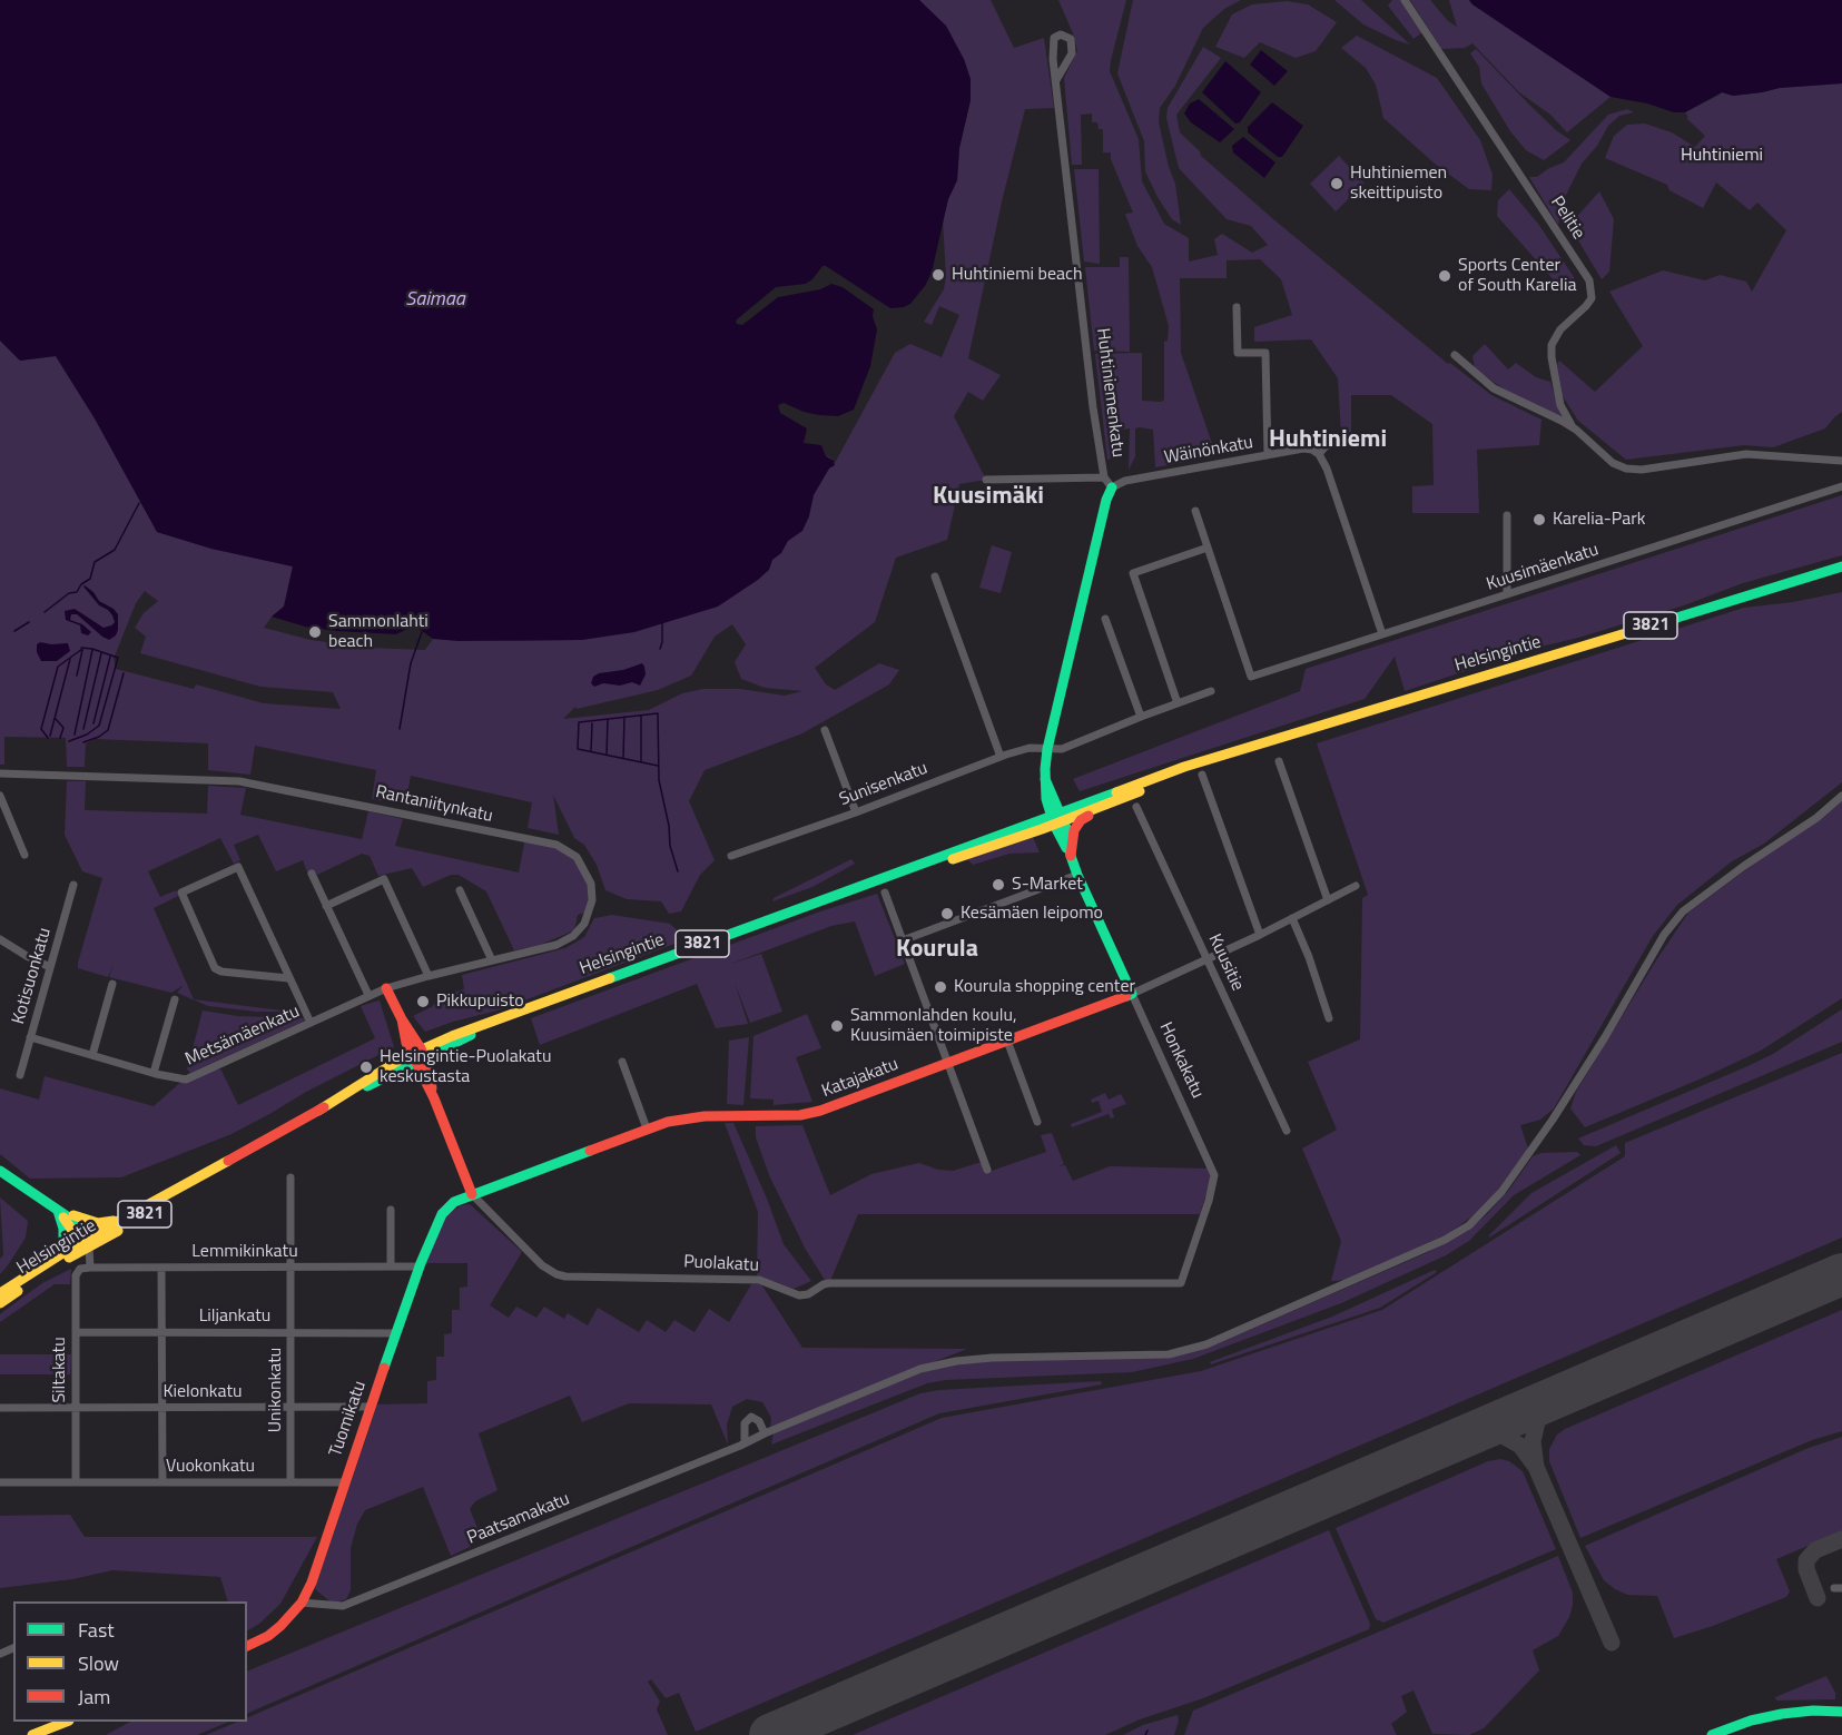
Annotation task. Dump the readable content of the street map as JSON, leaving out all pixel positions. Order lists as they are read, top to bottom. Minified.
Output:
{"streets":{"main road":["3821","Helsingintie","Honkakatu","Katajakatu","Puolakatu","Tuomikatu"],"street":["Pelitie","Huhtiniemenkatu","Wäinönkatu","Kuusimäenkatu","Sunisenkatu","Rantaniitynkatu","Kuusitie","Kotisuonkatu","Metsämäenkatu","Lemmikinkatu","Liljankatu","Siltakatu","Unikonkatu","Kielonkatu","Vuokonkatu","Paatsamakatu"]},"crossings":[["Huhtiniemenkatu","Wäinönkatu"],["Helsingintie","Honkakatu"],["Helsingintie","Puolakatu"],["Rantaniitynkatu","Metsämäenkatu"],["Rantaniitynkatu","Puolakatu"],["Kuusitie","Katajakatu"],["Kotisuonkatu","Metsämäenkatu"],["Metsämäenkatu","Puolakatu"],["Honkakatu","Katajakatu"],["Honkakatu","Puolakatu"],["Katajakatu","Puolakatu"],["Katajakatu","Tuomikatu"],["Lemmikinkatu","Siltakatu"],["Lemmikinkatu","Unikonkatu"],["Lemmikinkatu","Tuomikatu"],["Puolakatu","Tuomikatu"],["Liljankatu","Siltakatu"],["Liljankatu","Unikonkatu"],["Liljankatu","Tuomikatu"],["Siltakatu","Kielonkatu"],["Siltakatu","Vuokonkatu"],["Unikonkatu","Kielonkatu"],["Unikonkatu","Vuokonkatu"],["Kielonkatu","Tuomikatu"],["Tuomikatu","Vuokonkatu"],["Tuomikatu","Paatsamakatu"]],"districts":["Huhtiniemi","Kuusimäki","Kourula"],"water":["Saimaa"],"parks":["Huhtiniemi"],"places":["Huhtiniemen skeittipuisto","Huhtiniemi beach","Sports Center of South Karelia","Karelia-Park","Sammonlahti beach","S-Market","Kesämäen leipomo","Kourula shopping center","Pikkupuisto","Sammonlahden koulu, Kuusimäen toimipiste","Helsingintie-Puolakatu keskustasta"],"legend":["Fast","Slow","Jam"]}
